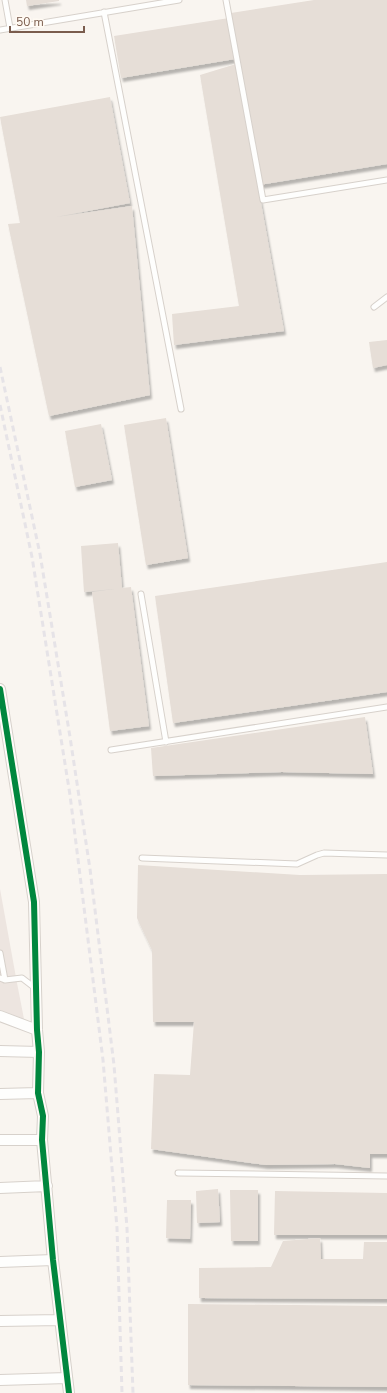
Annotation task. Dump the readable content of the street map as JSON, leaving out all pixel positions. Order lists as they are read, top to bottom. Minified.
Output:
{"scale_bar":"50 m"}
